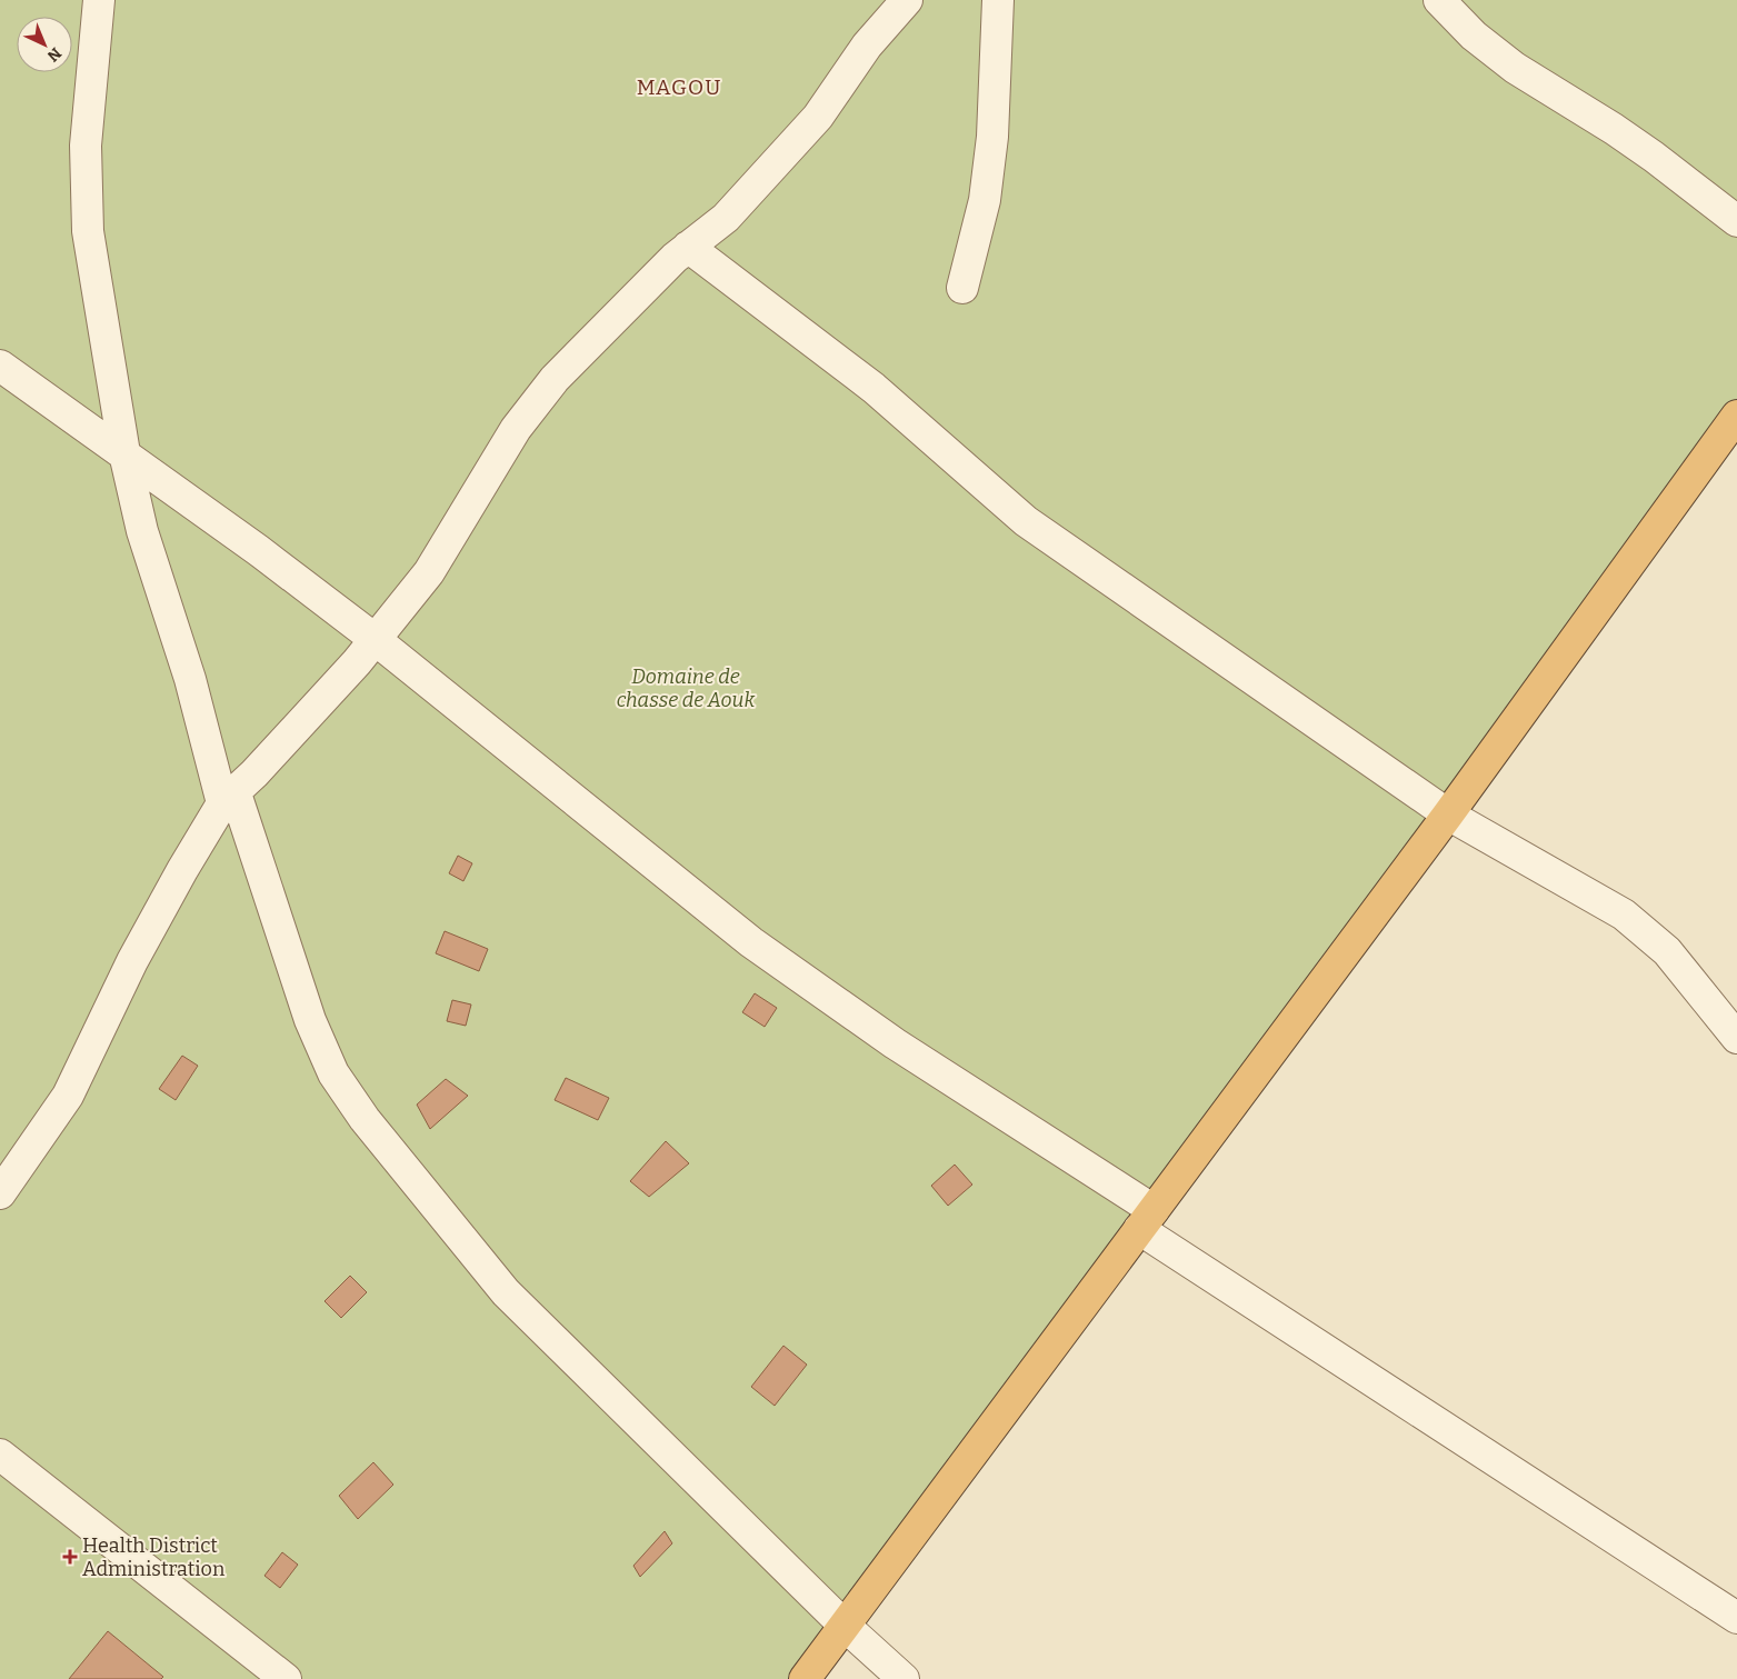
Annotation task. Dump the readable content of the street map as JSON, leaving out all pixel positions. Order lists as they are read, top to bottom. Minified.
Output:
{"districts":["MAGOU"],"parks":["Domaine de chasse de Aouk"],"places":{"health":["Health District Administration"]},"north":"bottom right"}
